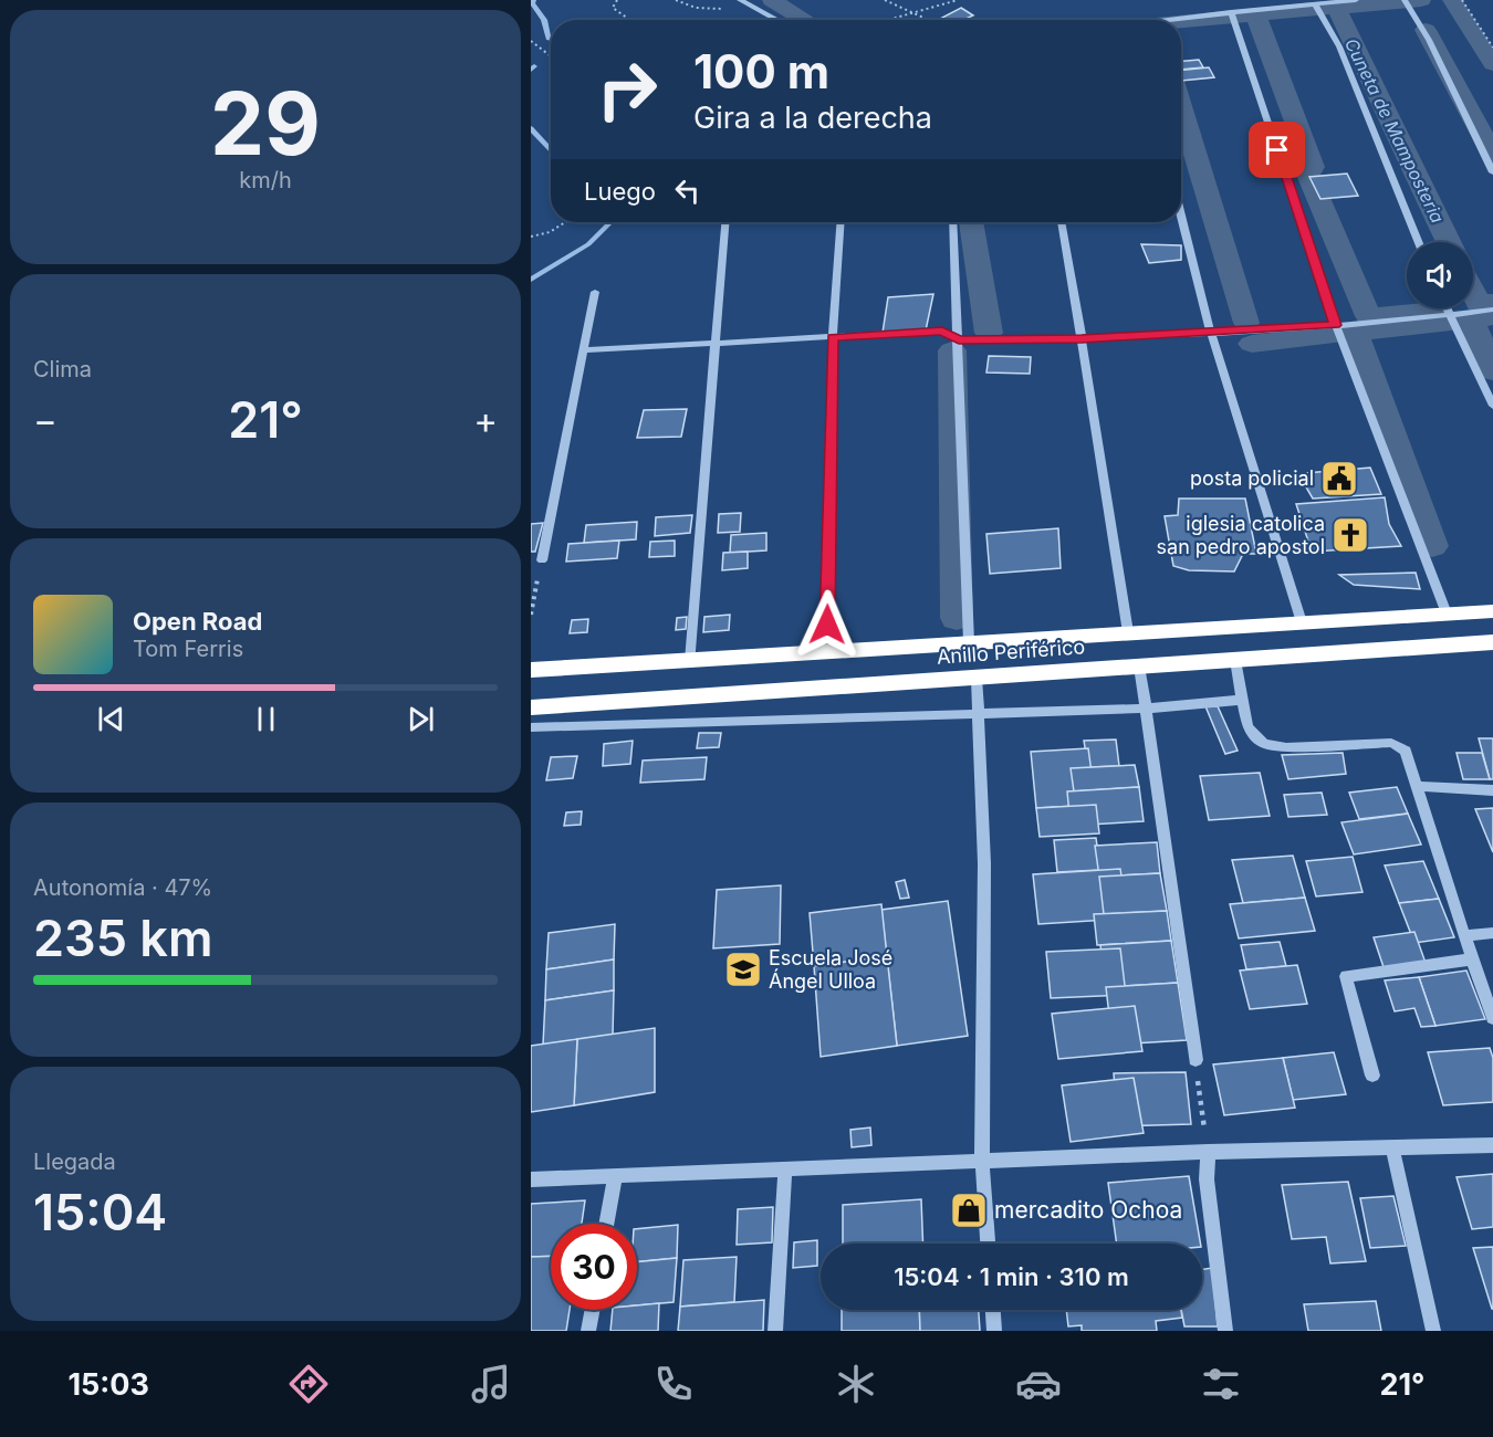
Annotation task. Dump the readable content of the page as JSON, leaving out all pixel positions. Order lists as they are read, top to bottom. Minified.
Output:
{"streets":{"highway":["Anillo Periférico"]},"water":["Cuneta de Mamposteria"],"places":{"public building":["posta policial"],"church":["iglesia catolica san pedro apostol"],"school or university":["Escuela José Ángel Ulloa"],"shop":["mercadito Ochoa"]},"page":{"tile":[["29","km/h"],"Clima",["Autonomía · 47%","235 km"],["Llegada","15:04"]],"turn":["100 m","Gira a la derecha"],"then":"Luego","heat":["−","21°","+"],"song":["Open Road","Tom Ferris"],"limit":"30","trip":"15:04 · 1 min · 310 m","tabs":["15:03","21°"]}}
